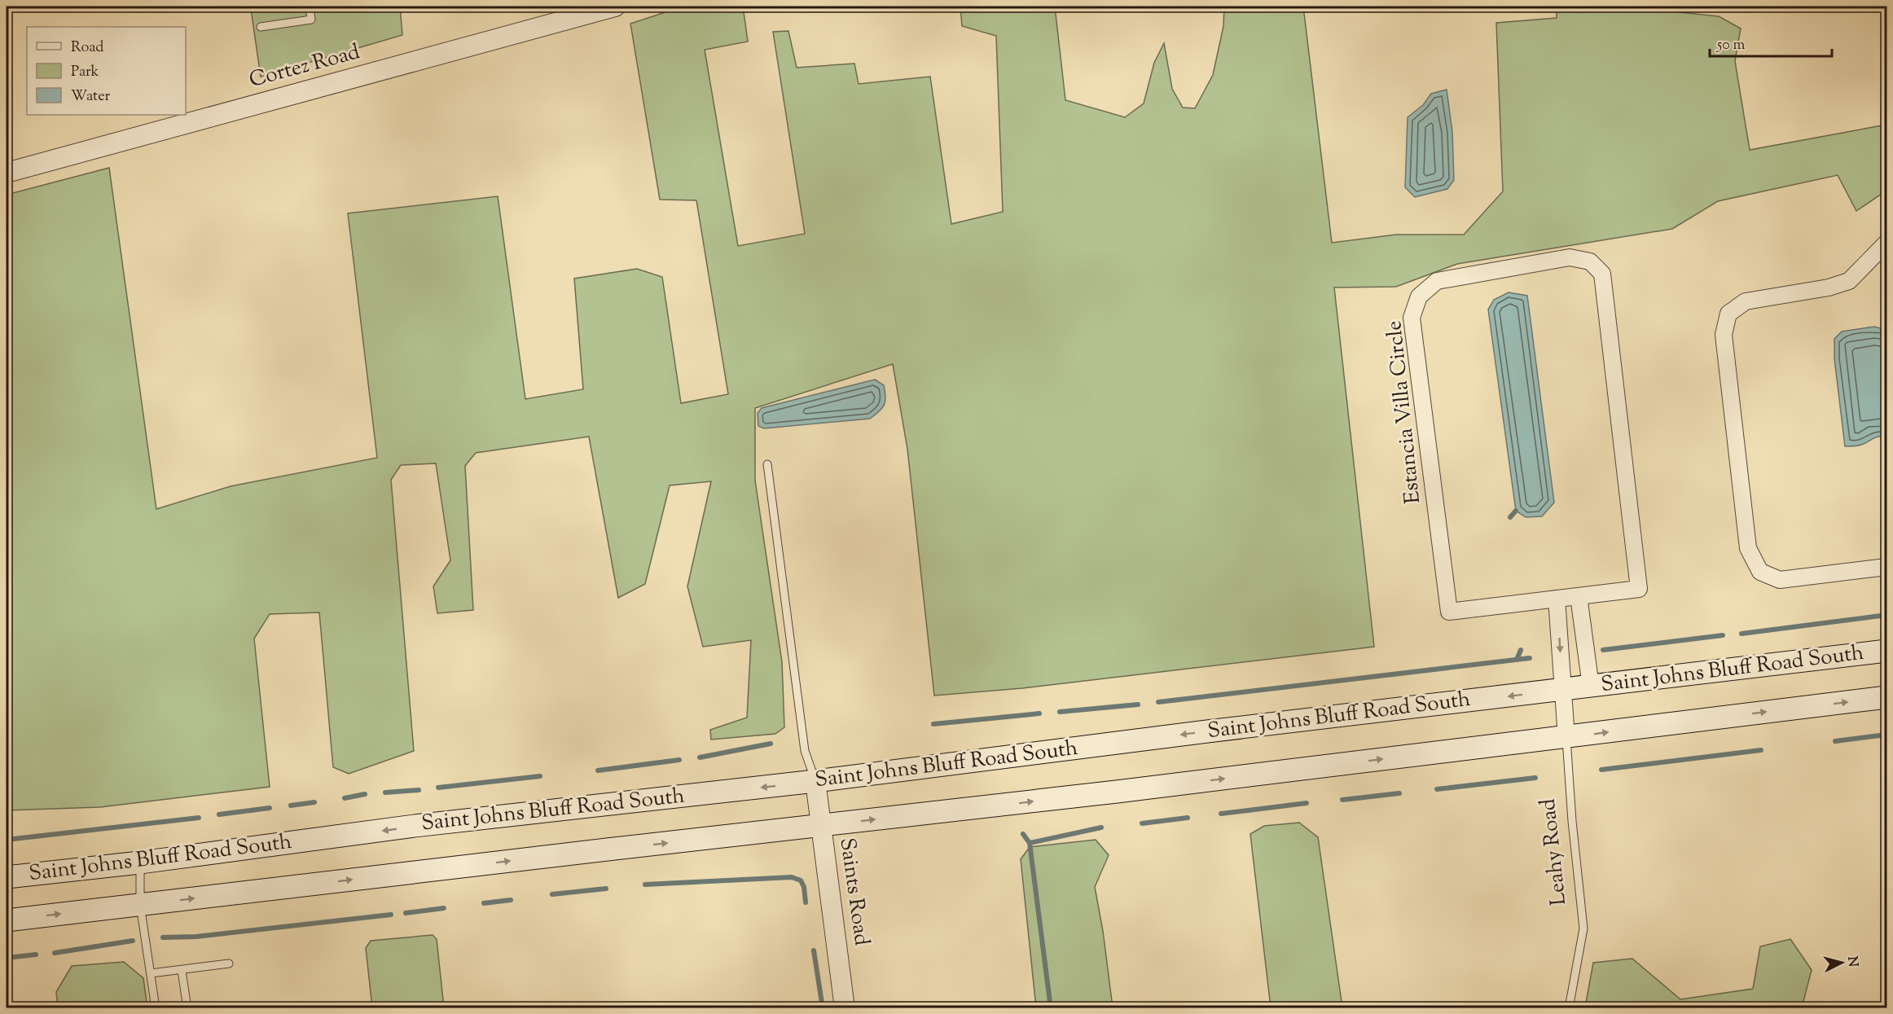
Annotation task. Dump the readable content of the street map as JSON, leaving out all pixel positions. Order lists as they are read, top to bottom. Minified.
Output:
{"streets":{"main road":["Saint Johns Bluff Road South"],"street":["Cortez Road","Estancia Villa Circle","Leahy Road","Saints Road"]},"crossings":[["Estancia Villa Circle","Leahy Road"],["Saint Johns Bluff Road South","Leahy Road"],["Saint Johns Bluff Road South","Saints Road"]],"legend":["Road","Park","Water"],"scale_bar":"50 m","north":"right"}
